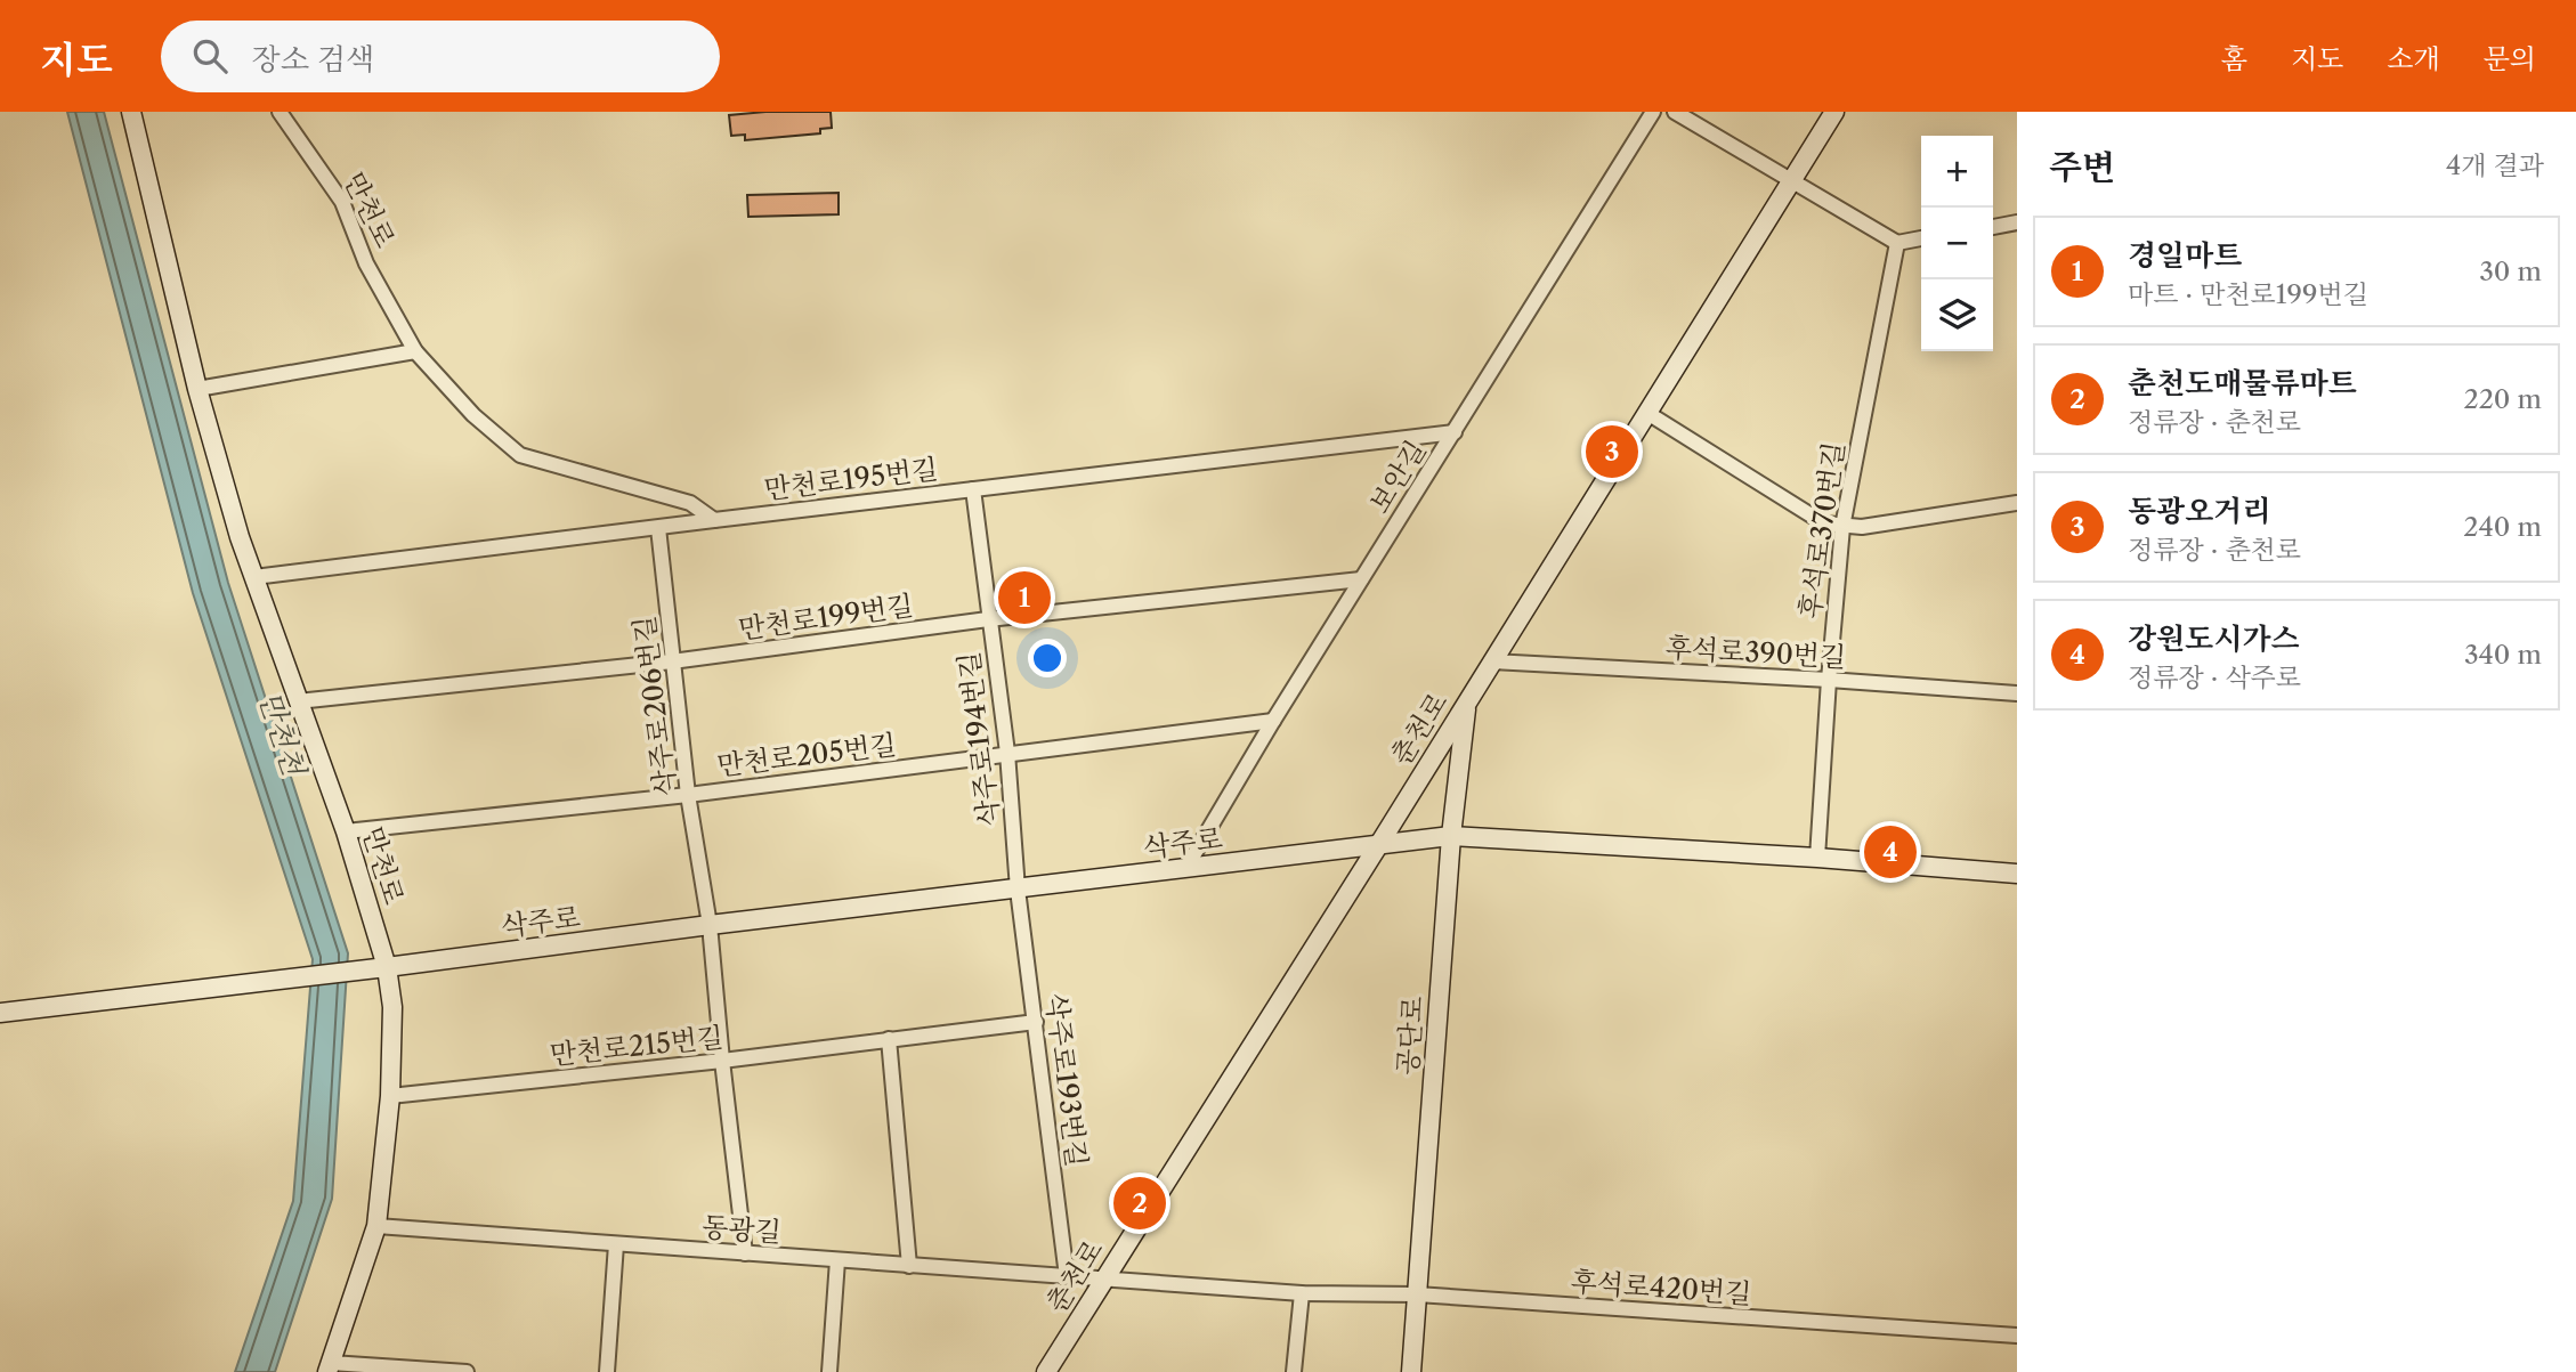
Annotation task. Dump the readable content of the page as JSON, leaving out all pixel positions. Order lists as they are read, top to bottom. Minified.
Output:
{"streets":{"street":["만천로","보안길","만천로195번길","후석로370번길","만천로199번길","후석로390번길","삭주로206번길","춘천로","삭주로194번길","만천로205번길","삭주로","공단로","만천로215번길","삭주로193번길","동광길","후석로420번길"]},"crossings":[["만천로","만천로195번길"],["만천로","만천로199번길"],["만천로","만천로205번길"],["만천로","삭주로"],["만천로","만천로215번길"],["만천로","동광길"],["보안길","만천로195번길"],["보안길","만천로199번길"],["보안길","만천로205번길"],["보안길","삭주로"],["만천로195번길","삭주로206번길"],["만천로195번길","삭주로194번길"],["후석로370번길","후석로390번길"],["후석로370번길","삭주로"],["만천로199번길","삭주로206번길"],["만천로199번길","삭주로194번길"],["후석로390번길","춘천로"],["삭주로206번길","만천로205번길"],["삭주로206번길","삭주로"],["삭주로206번길","만천로215번길"],["삭주로206번길","동광길"],["춘천로","삭주로"],["춘천로","공단로"],["춘천로","동광길"],["춘천로","후석로420번길"],["삭주로194번길","만천로205번길"],["삭주로194번길","삭주로"],["삭주로194번길","삭주로193번길"],["삭주로","공단로"],["삭주로","삭주로193번길"],["공단로","후석로420번길"],["만천로215번길","삭주로193번길"],["삭주로193번길","동광길"],["동광길","후석로420번길"]],"water":["만천천"],"page":{"header":"지도","search":"장소 검색","nav":["홈","지도","소개","문의"],"heading":["주변","4개 결과"],"map_buttons":["+","−"],"list":[{"mark":"1","name":"경일마트","note":"마트 · 만천로199번길","value":"30 m"},{"mark":"2","name":"춘천도매물류마트","note":"정류장 · 춘천로","value":"220 m"},{"mark":"3","name":"동광오거리","note":"정류장 · 춘천로","value":"240 m"},{"mark":"4","name":"강원도시가스","note":"정류장 · 삭주로","value":"340 m"}],"pins":["3","1","4","2"]}}
